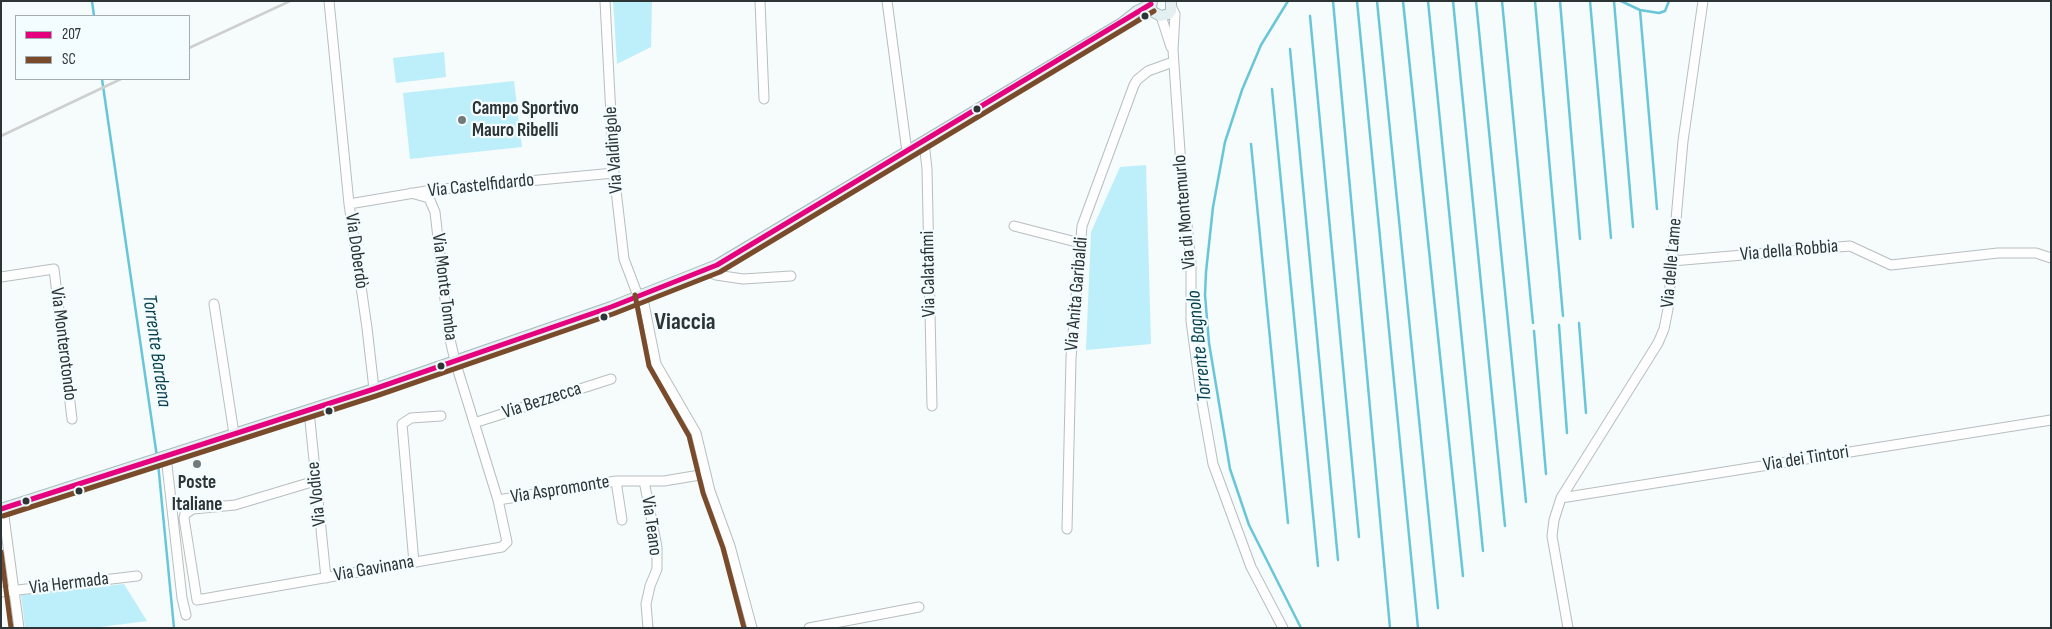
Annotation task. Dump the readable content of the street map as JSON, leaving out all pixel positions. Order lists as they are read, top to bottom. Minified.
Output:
{"streets":{"street":["Via Valdingole","Via Castelfidardo","Via di Montemurlo","Via Doberdò","Via della Robbia","Via delle Lame","Via Calatafimi","Via Monte Tomba","Via Anita Garibaldi","Via Monterotondo","Via Bezzecca","Via dei Tintori","Via Aspromonte","Via Vodice","Via Teano","Via Gavinana","Via Hermada"]},"crossings":[["Via Valdingole","Via Castelfidardo"],["Via Valdingole","Via Aspromonte"],["Via Castelfidardo","Via Doberdò"],["Via Castelfidardo","Via Monte Tomba"],["Via di Montemurlo","Via Anita Garibaldi"],["Via della Robbia","Via delle Lame"],["Via delle Lame","Via dei Tintori"],["Via Monte Tomba","Via Aspromonte"],["Via Bezzecca","Via Aspromonte"],["Via Aspromonte","Via Teano"],["Via Aspromonte","Via Gavinana"],["Via Vodice","Via Gavinana"]],"districts":["Viaccia"],"water":["Torrente Bagnolo","Torrente Bardena"],"places":["Campo Sportivo Mauro Ribelli","Poste Italiane"],"lines":["transit line 207","transit line SC"],"legend":["207","SC"]}
